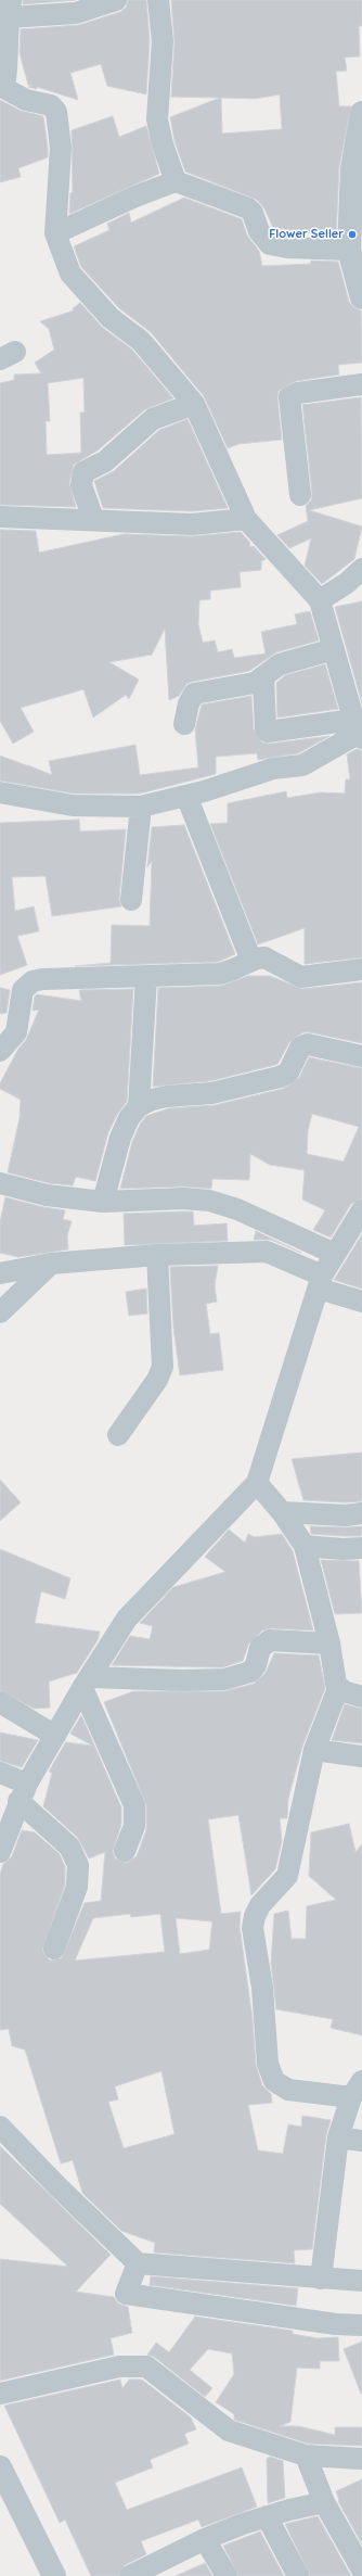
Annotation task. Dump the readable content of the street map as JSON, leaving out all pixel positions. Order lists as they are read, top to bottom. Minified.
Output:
{"places":["Flower Seller"]}
